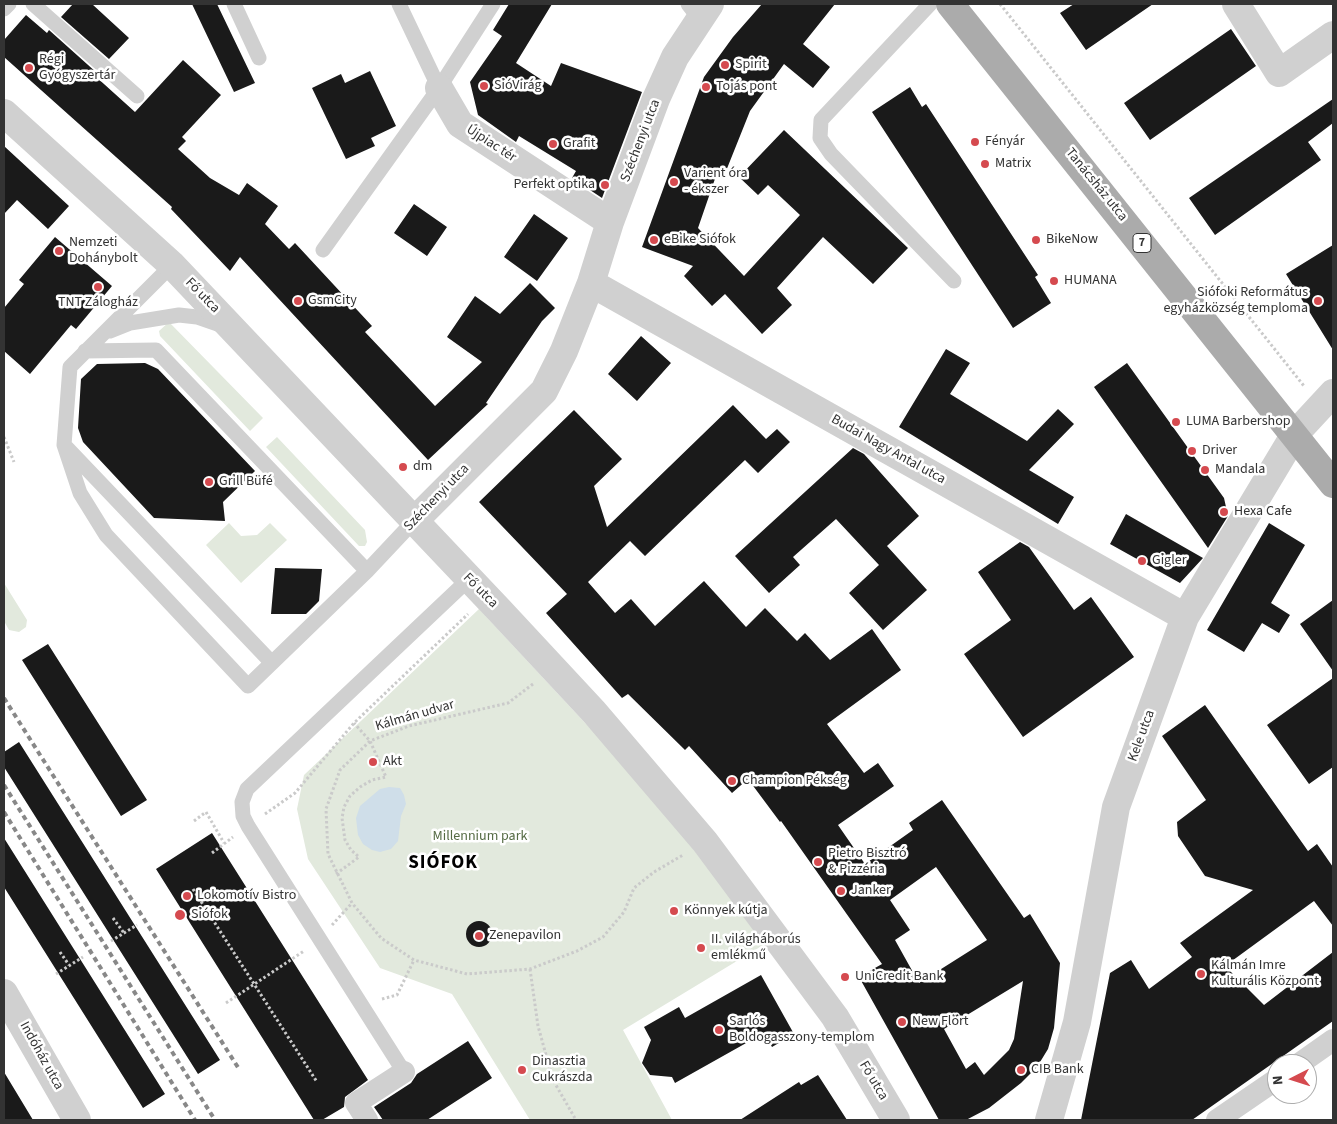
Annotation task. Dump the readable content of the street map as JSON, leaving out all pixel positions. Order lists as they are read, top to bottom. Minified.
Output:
{"streets":{"main road":["Tanácsház utca","7"],"street":["Széchenyi utca","Újpiac tér","Fő utca","Budai Nagy Antal utca","Kele utca","Indóház utca"],"path":["Kálmán udvar"]},"crossings":[["Széchenyi utca","Újpiac tér"],["Széchenyi utca","Fő utca"],["Széchenyi utca","Budai Nagy Antal utca"],["Tanácsház utca","Kele utca"],["Fő utca","Kálmán udvar"],["Budai Nagy Antal utca","Kele utca"]],"districts":["SIÓFOK"],"parks":["Millennium park"],"places":["Spirit","Régi Gyógyszertár","SióVirág","Tojás pont","Fényár","Grafit","Matrix","Varient óra - ékszer","Perfekt optika","eBike Siófok","BikeNow","Nemzeti Dohánybolt","HUMANA","TNT Zálogház","GsmCity","Siófoki Református egyházközség temploma","LUMA Barbershop","Driver","dm","Mandala","Grill Büfé","Hexa Cafe","Gigler","Akt","Champion Pékség","Pietro Bisztró & Pizzéria","Janker","Lokomotív Bistro","Könnyek kútja","Siófok","Zenepavilon","II. világháborús emlékmű","Kálmán Imre Kulturális Központ","UniCredit Bank","New Flört","Sarlós Boldogasszony-templom","Dinasztia Cukrászda","CIB Bank"],"north":"left"}
